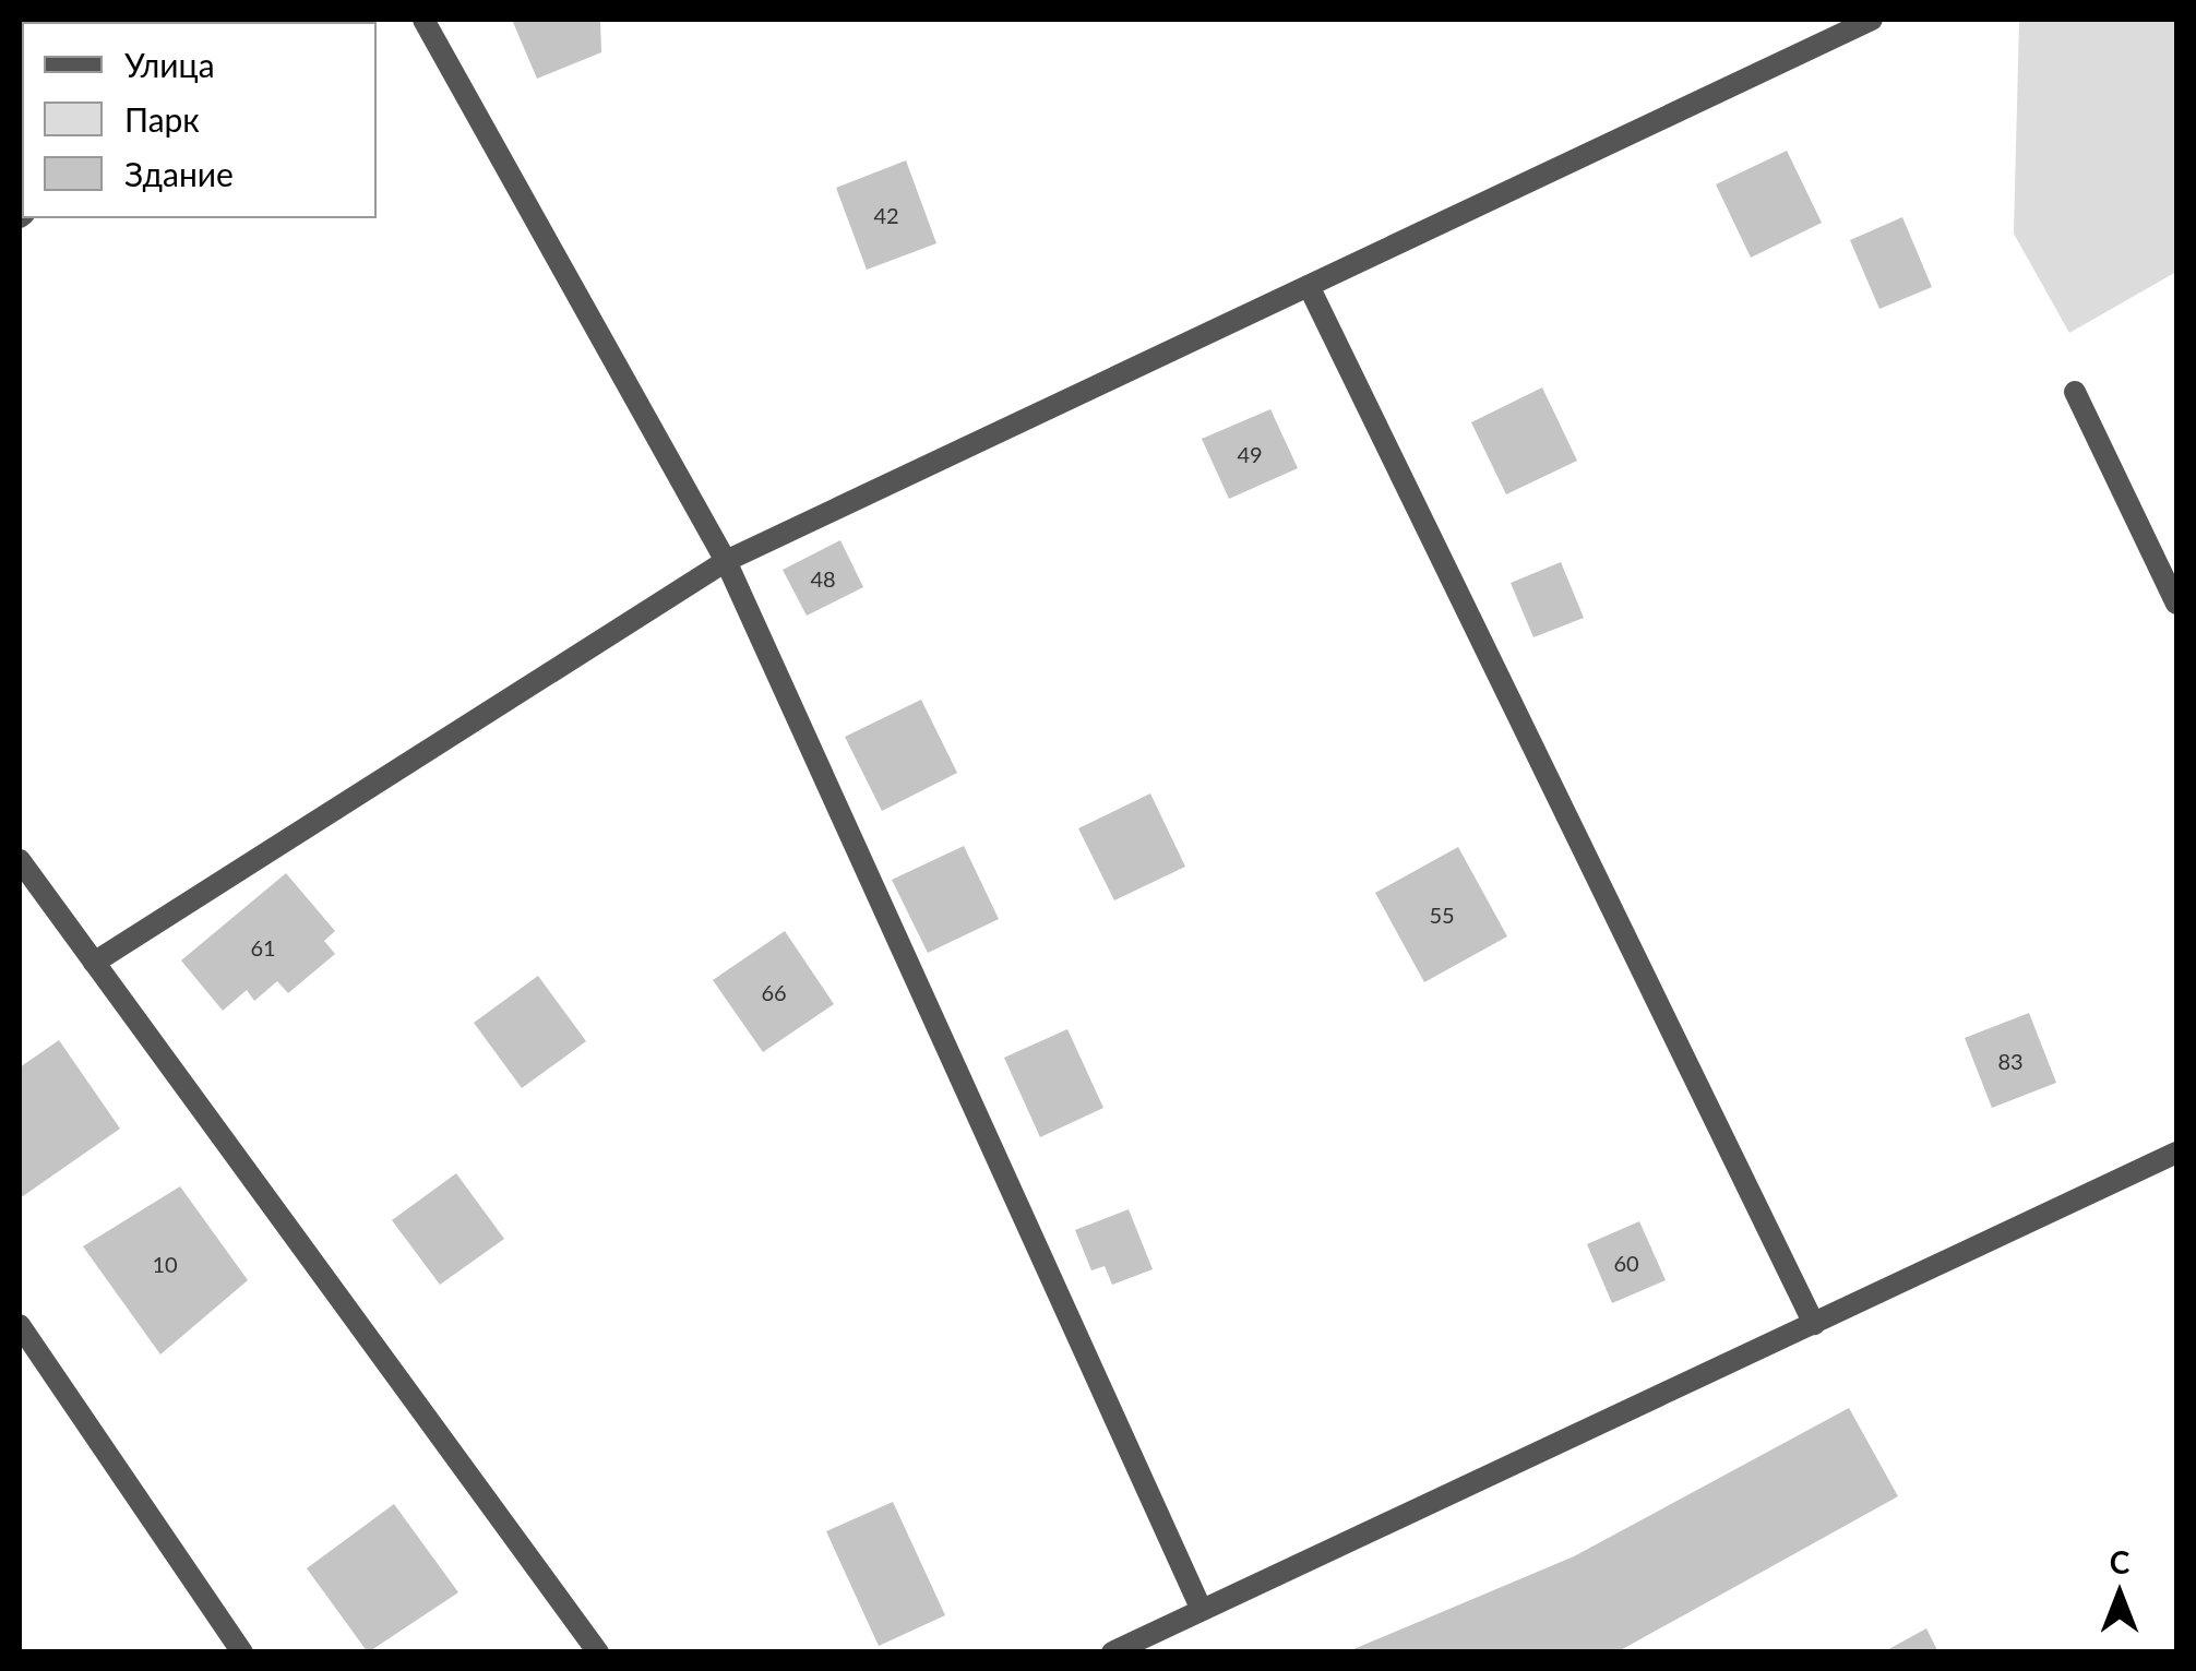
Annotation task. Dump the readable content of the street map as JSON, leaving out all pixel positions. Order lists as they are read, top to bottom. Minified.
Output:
{"house_numbers":["42","49","48","55","61","66","83","60","10"],"legend":["Улица","Парк","Здание"],"north":"top"}
